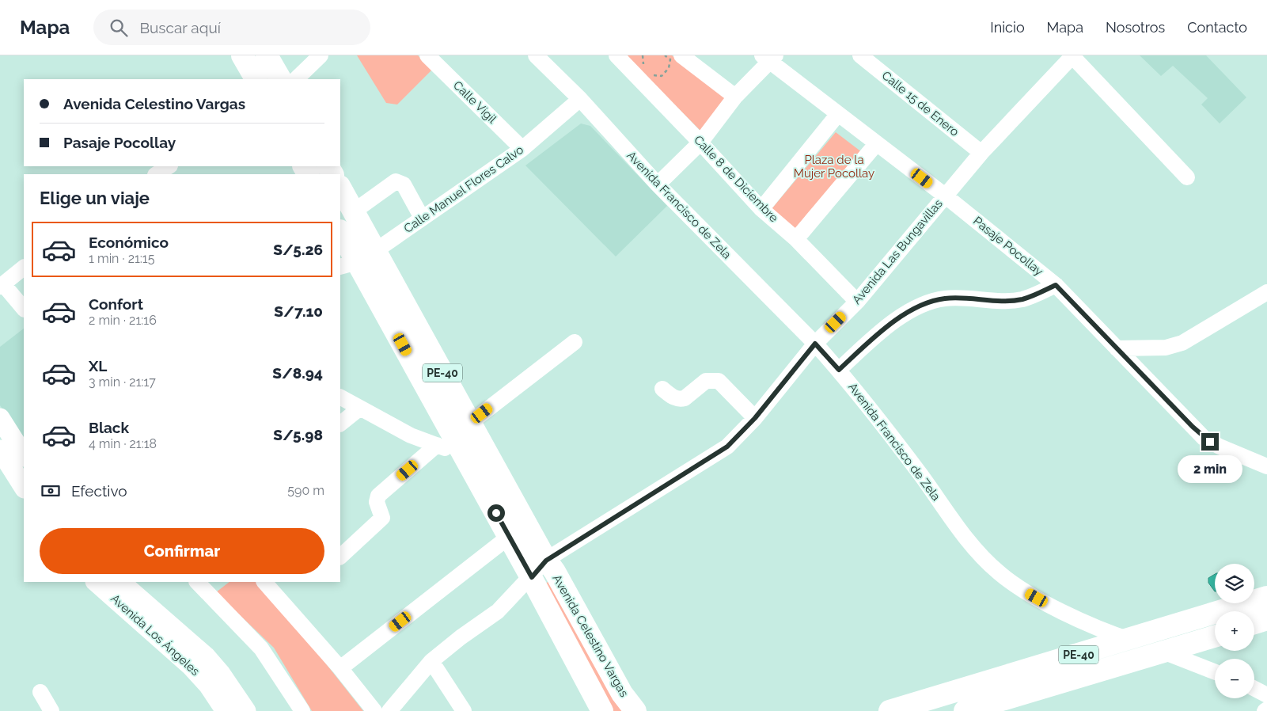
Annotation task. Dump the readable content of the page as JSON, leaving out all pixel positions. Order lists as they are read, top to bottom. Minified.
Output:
{"streets":{"highway":["PE-40","Avenida Celestino Vargas"],"main road":["Avenida Los Ángeles"],"street":["Calle Vigil","Calle 15 de Enero","Calle 8 de Diciembre","Calle Manuel Flores Calvo","Avenida Francisco de Zela","Pasaje Pocollay","Avenida Las Bungavillas"]},"crossings":[["Calle Vigil","Calle Manuel Flores Calvo"],["Calle 15 de Enero","Avenida Las Bungavillas"],["Calle 8 de Diciembre","Avenida Las Bungavillas"],["Calle Manuel Flores Calvo","Avenida Francisco de Zela"],["Calle Manuel Flores Calvo","Avenida Celestino Vargas"],["Avenida Francisco de Zela","Avenida Las Bungavillas"],["Avenida Francisco de Zela","PE-40"],["Pasaje Pocollay","Avenida Las Bungavillas"],["Avenida Las Bungavillas","Avenida Celestino Vargas"]],"parks":["Plaza de la Mujer Pocollay"],"page":{"header":"Mapa","search":"Buscar aquí","nav":["Inicio","Mapa","Nosotros","Contacto"],"banner":["Avenida Celestino Vargas","Pasaje Pocollay"],"heading":"Elige un viaje","list":[{"name":"Económico","note":"1 min · 21:15","value":"S/5.26"},{"name":"Confort","note":"2 min · 21:16","value":"S/7.10"},{"name":"XL","note":"3 min · 21:17","value":"S/8.94"},{"name":"Black","note":"4 min · 21:18","value":"S/5.98"}],"bubble":"2 min","pay":["Efectivo","590 m"],"buttons":"Confirmar","map_buttons":["+","−"]}}
